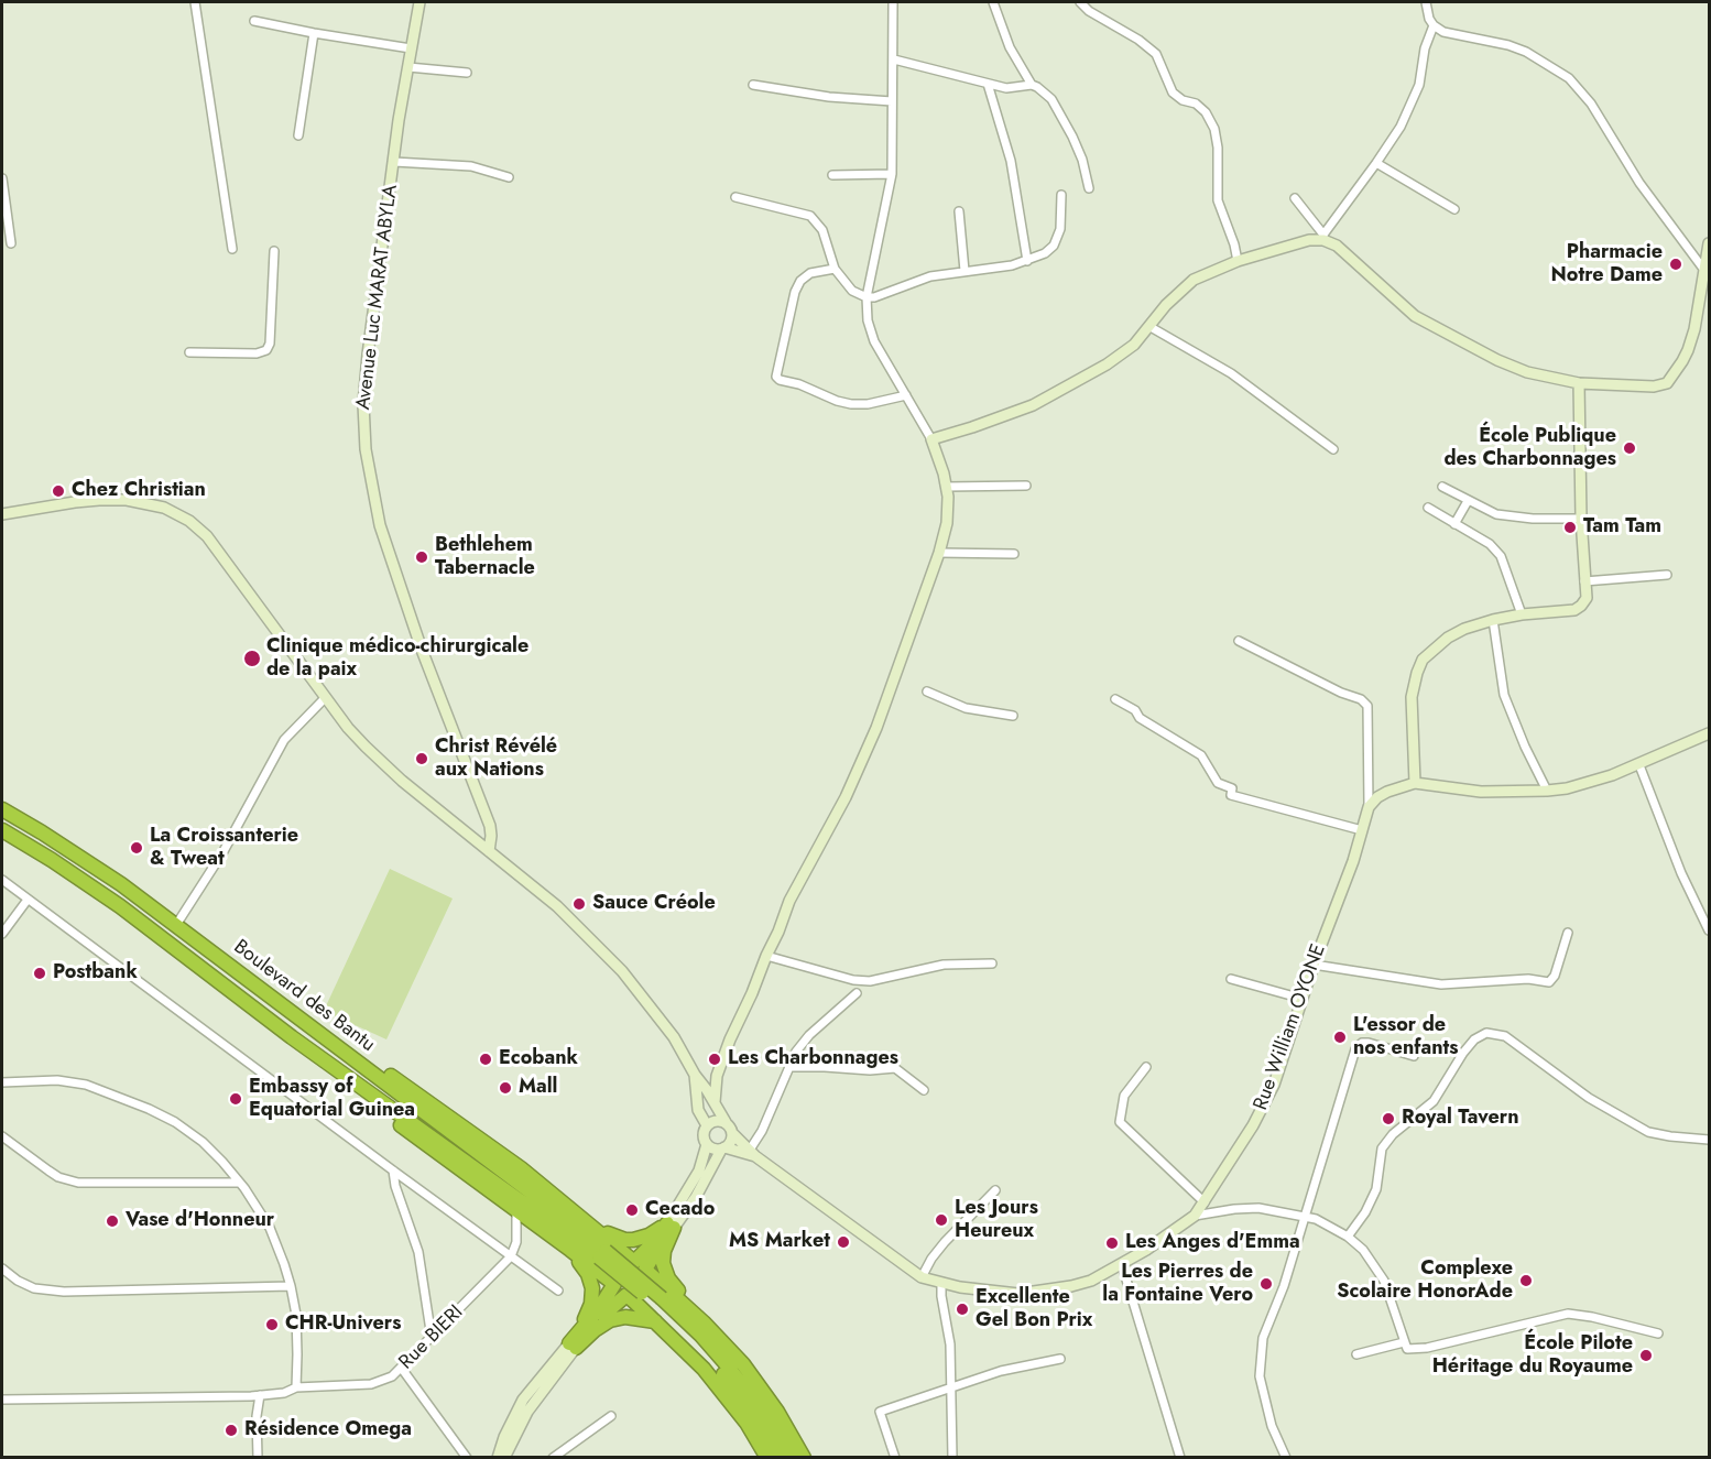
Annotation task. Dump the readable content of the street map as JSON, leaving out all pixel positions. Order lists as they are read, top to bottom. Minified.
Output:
{"streets":{"highway":["Boulevard des Bantu"],"street":["Avenue Luc MARAT ABYLA","Rue William OYONE","Rue BIERI"]},"places":["Pharmacie Notre Dame","École Publique des Charbonnages","Chez Christian","Tam Tam","Bethlehem Tabernacle","Clinique médico-chirurgicale de la paix","Christ Révélé aux Nations","La Croissanterie & Tweat","Sauce Créole","Postbank","L'essor de nos enfants","Ecobank","Les Charbonnages","Mall","Embassy of Equatorial Guinea","Royal Tavern","Cecado","Les Jours Heureux","Vase d'Honneur","MS Market","Les Anges d'Emma","Complexe Scolaire HonorAde","Les Pierres de la Fontaine Vero","Excellente Gel Bon Prix","CHR-Univers","École Pilote Héritage du Royaume","Résidence Omega"]}
